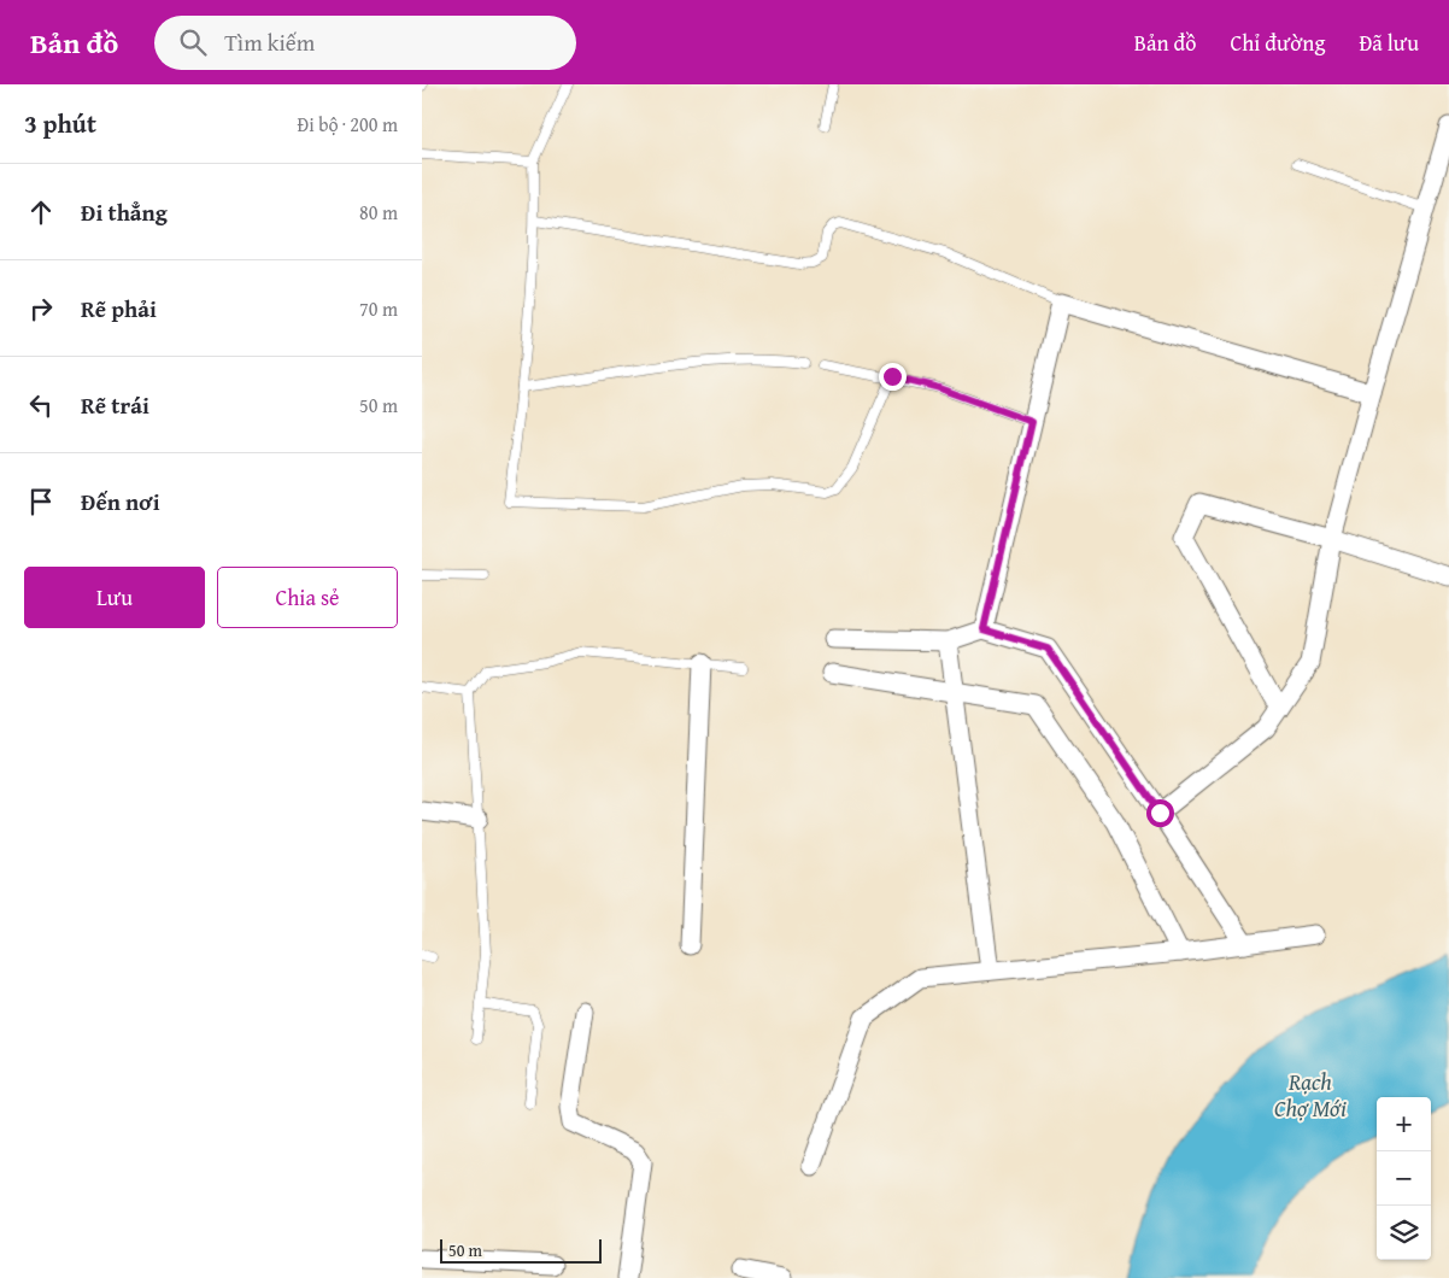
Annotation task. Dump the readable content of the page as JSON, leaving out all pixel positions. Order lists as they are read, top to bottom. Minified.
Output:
{"water":["Rạch Chợ Mới"],"scale_bar":"50 m","page":{"header":"Bản đồ","search":"Tìm kiếm","nav":["Bản đồ","Chỉ đường","Đã lưu"],"heading":["3 phút","Đi bộ · 200 m"],"list":[["Đi thẳng","80 m"],["Rẽ phải","70 m"],["Rẽ trái","50 m"],"Đến nơi"],"buttons":["Lưu","Chia sẻ"],"map_buttons":["+","−"],"scale":"50 m"}}
